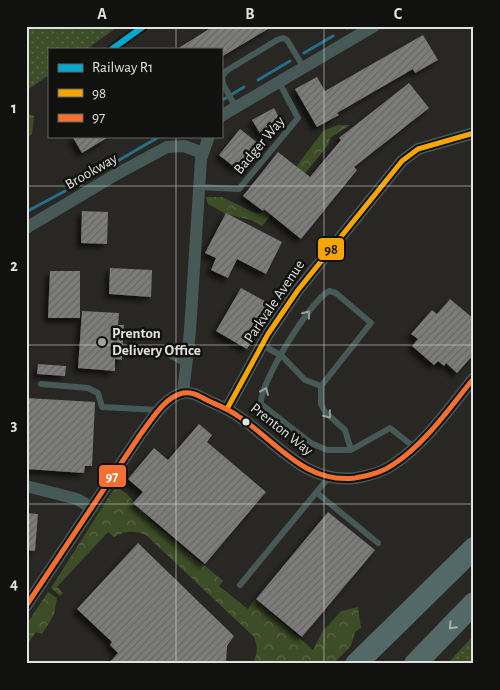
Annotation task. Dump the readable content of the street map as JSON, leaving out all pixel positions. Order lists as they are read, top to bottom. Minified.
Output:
{"streets":{"street":["Brookway","Parkvale Avenue","Prenton Way"],"lane":["Badger Way"]},"crossings":[["Parkvale Avenue","Prenton Way"]],"places":["Prenton Delivery Office"],"lines":["rail line R1","transit line 98","transit line 97"],"legend":["Railway R1","98","97"],"grid":{"columns":["A","B","C"],"rows":["1","2","3","4"]}}
